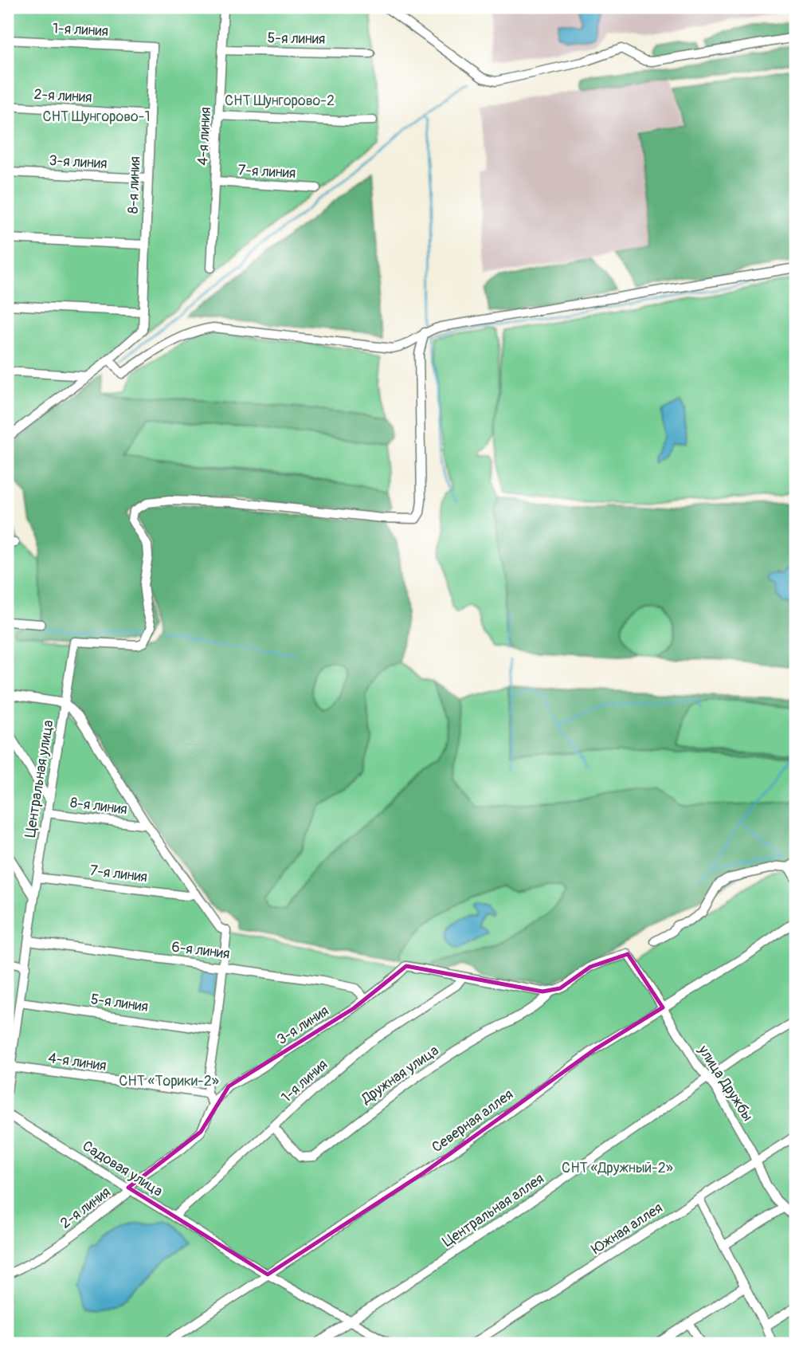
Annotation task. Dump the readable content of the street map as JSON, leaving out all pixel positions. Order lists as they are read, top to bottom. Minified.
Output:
{"streets":{"street":["1-я линия","5-я линия","2-я линия","4-я линия","3-я линия","7-я линия","8-я линия","Центральная улица","6-я линия","Дружная улица","улица Дружбы","Северная аллея","Садовая улица","Центральная аллея","Южная аллея"]},"crossings":[["1-я линия","3-я линия"],["1-я линия","8-я линия"],["1-я линия","Дружная улица"],["1-я линия","Садовая улица"],["5-я линия","4-я линия"],["5-я линия","Центральная улица"],["2-я линия","3-я линия"],["2-я линия","8-я линия"],["2-я линия","Садовая улица"],["4-я линия","7-я линия"],["4-я линия","Центральная улица"],["3-я линия","8-я линия"],["3-я линия","6-я линия"],["7-я линия","Центральная улица"],["8-я линия","Центральная улица"],["Центральная улица","6-я линия"],["Дружная улица","улица Дружбы"],["улица Дружбы","Северная аллея"],["улица Дружбы","Центральная аллея"],["улица Дружбы","Южная аллея"],["Северная аллея","Садовая улица"],["Садовая улица","Центральная аллея"]],"parks":["СНТ Шунгорово-2","СНТ Шунгорово-1","СНТ «Торики-2»","СНТ «Дружный-2»"]}
